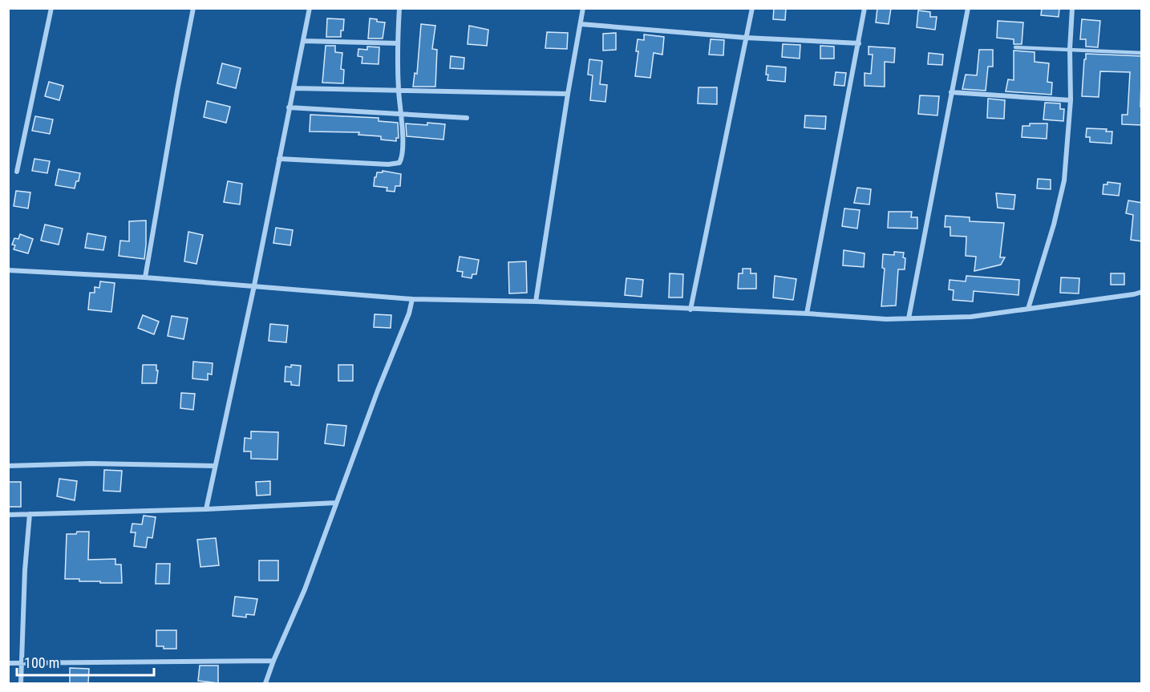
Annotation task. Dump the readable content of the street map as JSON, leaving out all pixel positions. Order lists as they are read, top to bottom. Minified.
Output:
{"scale_bar":"100 m"}
